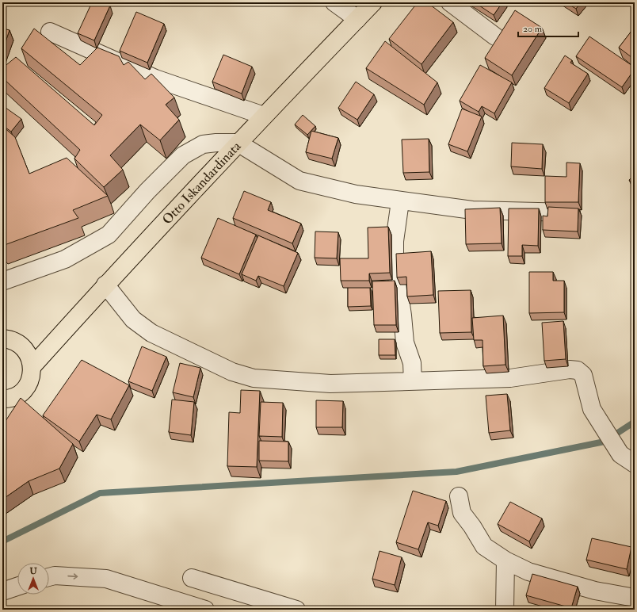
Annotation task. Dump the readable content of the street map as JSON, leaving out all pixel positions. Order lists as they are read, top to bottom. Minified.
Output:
{"streets":{"main road":["Otto Iskandardinata"]},"scale_bar":"20 m","north":"top"}
